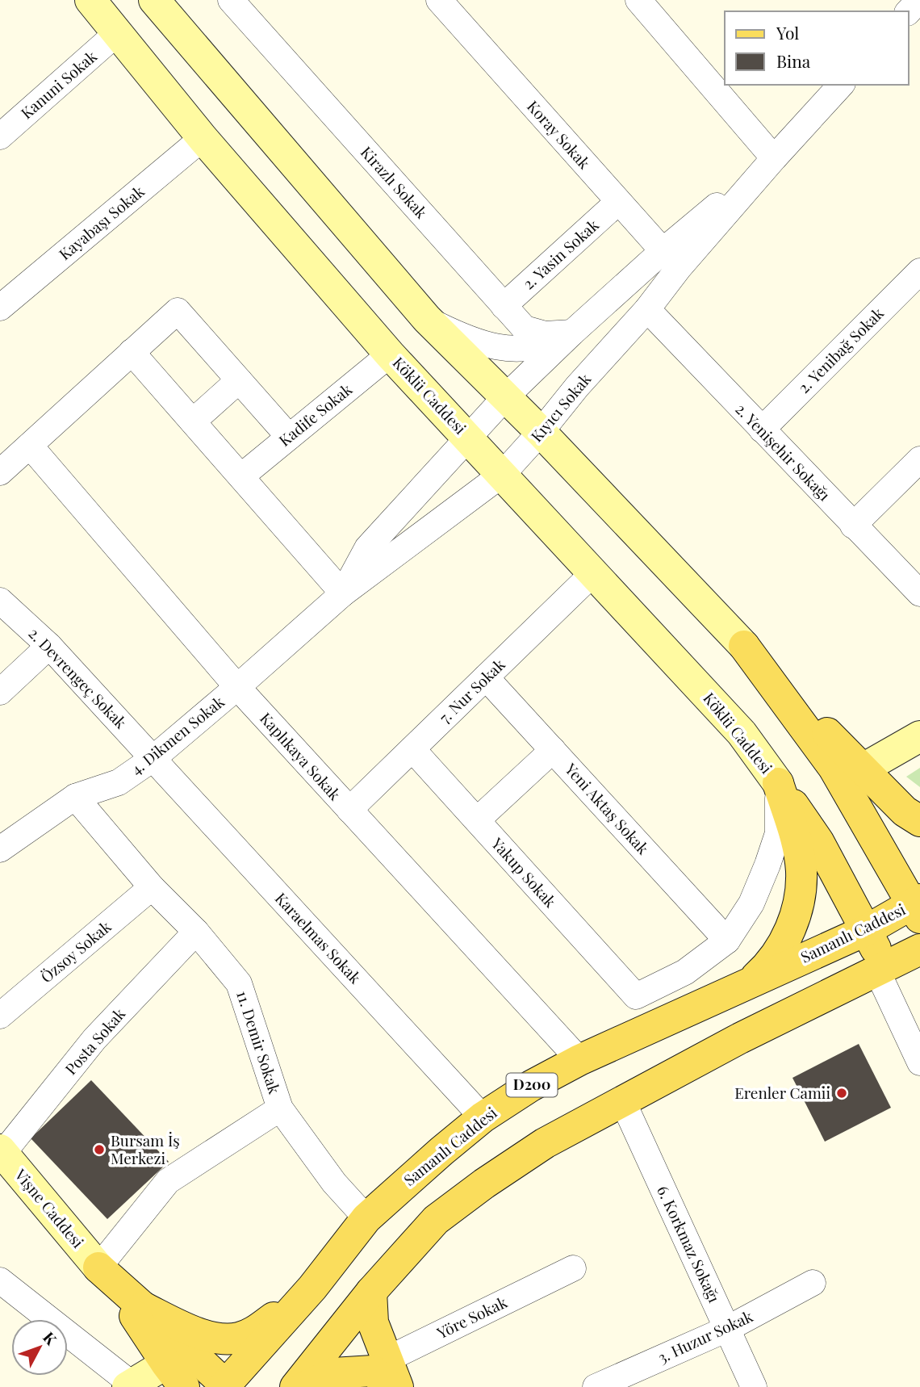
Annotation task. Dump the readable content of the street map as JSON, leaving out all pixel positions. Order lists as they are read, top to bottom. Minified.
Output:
{"streets":{"main road":["Köklü Caddesi","Samanlı Caddesi","D200","Vişne Caddesi"],"street":["Kanuni Sokak","Koray Sokak","Kirazlı Sokak","Kayabaşı Sokak","2. Yasin Sokak","2. Yenibağ Sokak","Kıyıcı Sokak","Kadife Sokak","2. Yenişehir Sokağı","2. Devrengeç Sokak","7. Nur Sokak","4. Dikmen Sokak","Kaplıkaya Sokak","Yeni Aktaş Sokak","Yakup Sokak","Karaelmas Sokak","Özsoy Sokak","Posta Sokak","11. Demir Sokak","6. Korkmaz Sokağı","Yöre Sokak","3. Huzur Sokak"]},"crossings":[["Kanuni Sokak","Köklü Caddesi"],["Koray Sokak","2. Yasin Sokak"],["Koray Sokak","Kıyıcı Sokak"],["Kirazlı Sokak","2. Yasin Sokak"],["Kayabaşı Sokak","Köklü Caddesi"],["2. Yenibağ Sokak","2. Yenişehir Sokağı"],["Köklü Caddesi","Kıyıcı Sokak"],["Köklü Caddesi","Kadife Sokak"],["Köklü Caddesi","7. Nur Sokak"],["Kıyıcı Sokak","2. Yenişehir Sokağı"],["Kıyıcı Sokak","4. Dikmen Sokak"],["Kıyıcı Sokak","Kaplıkaya Sokak"],["2. Devrengeç Sokak","4. Dikmen Sokak"],["2. Devrengeç Sokak","Karaelmas Sokak"],["7. Nur Sokak","Kaplıkaya Sokak"],["7. Nur Sokak","Yeni Aktaş Sokak"],["7. Nur Sokak","Yakup Sokak"],["4. Dikmen Sokak","Kaplıkaya Sokak"],["4. Dikmen Sokak","Karaelmas Sokak"],["4. Dikmen Sokak","11. Demir Sokak"],["Kaplıkaya Sokak","Samanlı Caddesi"],["Yeni Aktaş Sokak","Yakup Sokak"],["Samanlı Caddesi","Karaelmas Sokak"],["Samanlı Caddesi","11. Demir Sokak"],["Özsoy Sokak","11. Demir Sokak"],["Posta Sokak","11. Demir Sokak"],["Posta Sokak","Vişne Caddesi"],["6. Korkmaz Sokağı","3. Huzur Sokak"]],"places":["Erenler Camii","Bursam İş Merkezi"],"legend":["Yol","Bina"],"north":"top right"}
